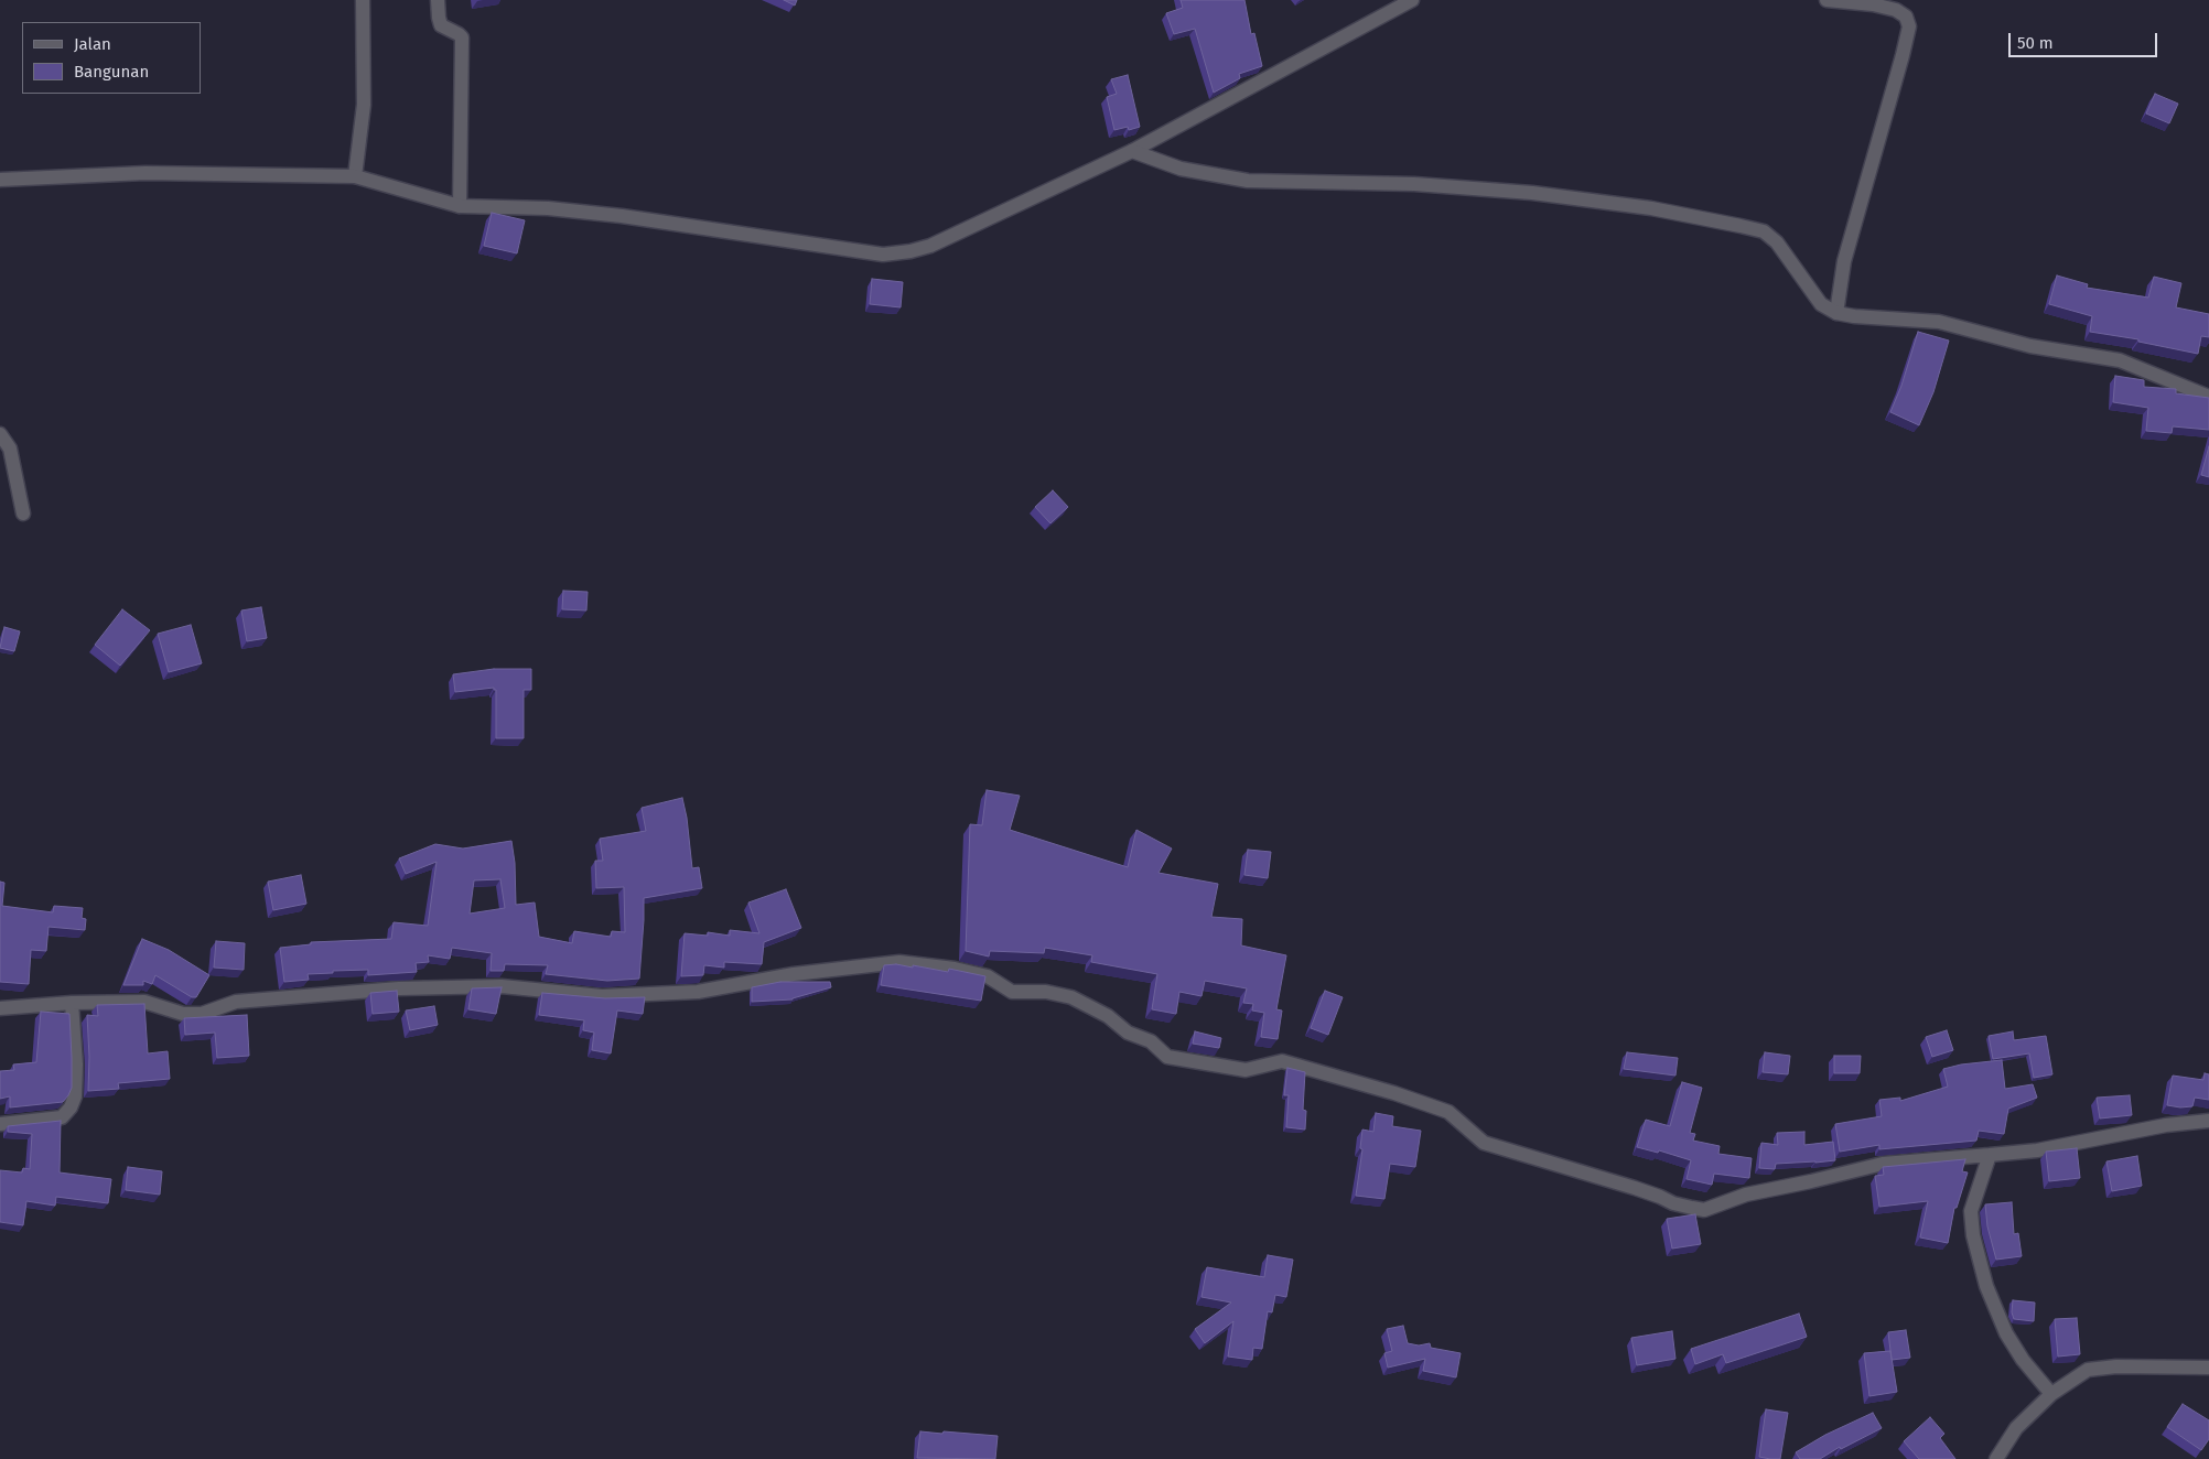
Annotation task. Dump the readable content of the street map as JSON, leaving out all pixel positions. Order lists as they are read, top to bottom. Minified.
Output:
{"legend":["Jalan","Bangunan"],"scale_bar":"50 m"}
